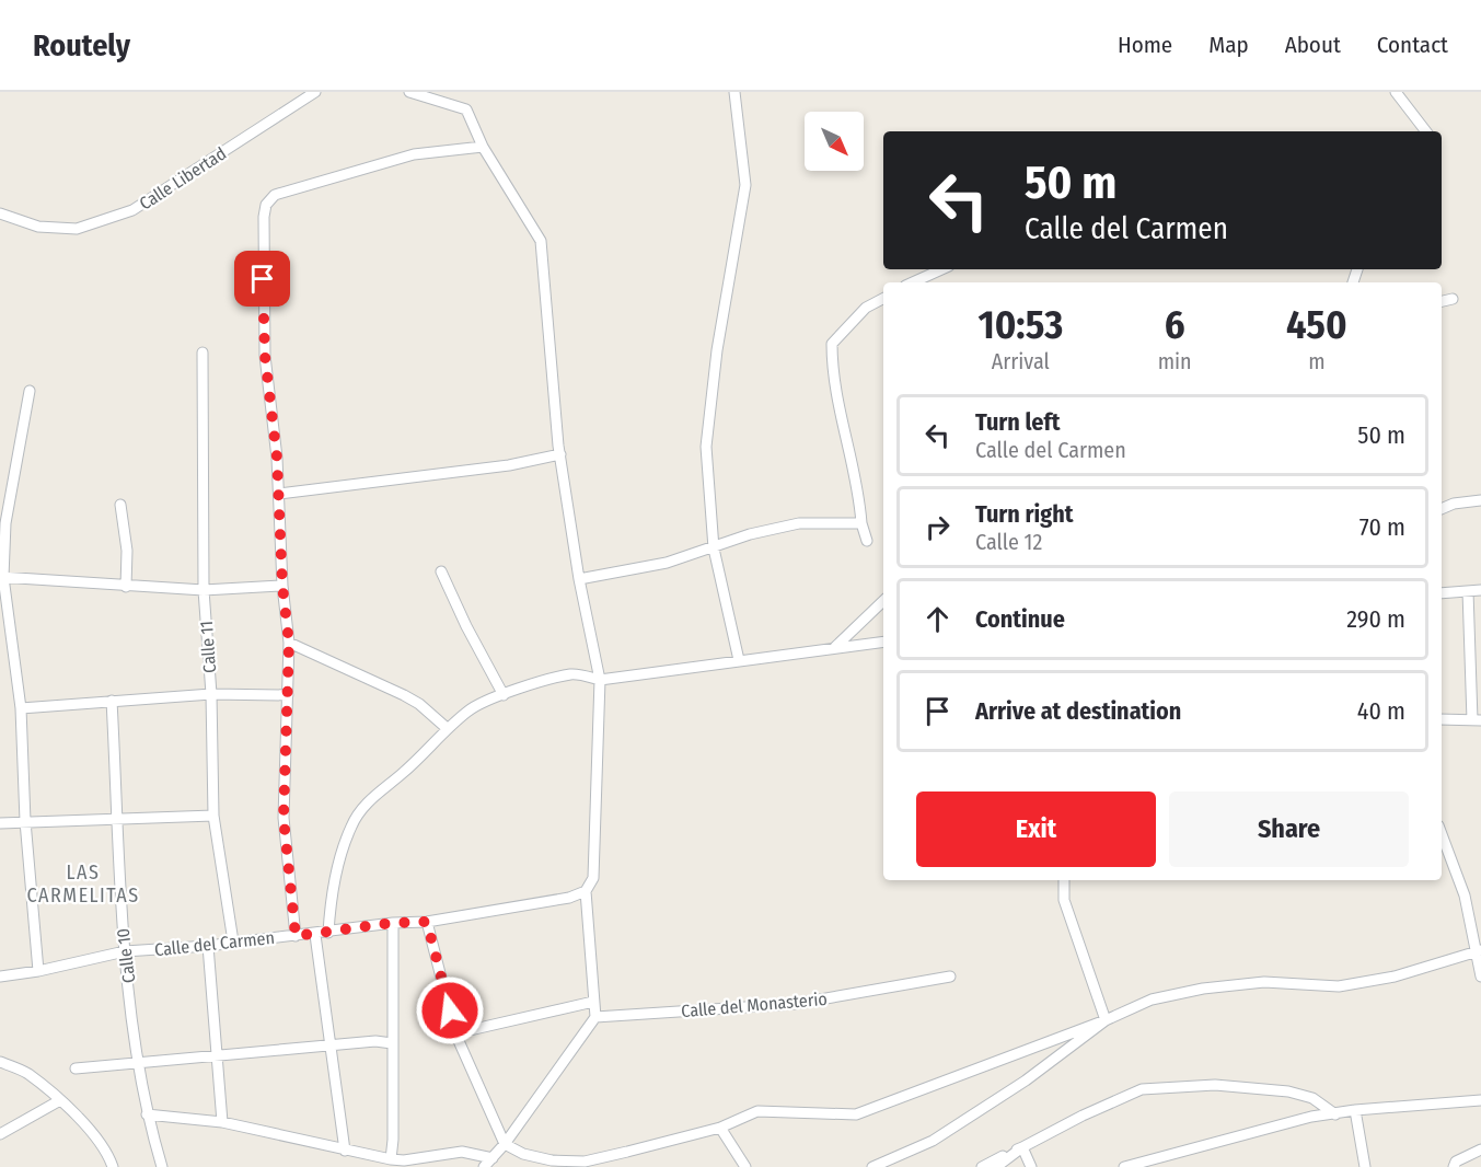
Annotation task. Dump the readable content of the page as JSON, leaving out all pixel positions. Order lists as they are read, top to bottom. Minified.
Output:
{"streets":{"street":["Calle Libertad","Calle 11","Calle del Carmen","Calle 10","Calle del Monasterio"]},"crossings":[["Calle 11","Calle del Carmen"],["Calle del Carmen","Calle 10"]],"districts":["LAS CARMELITAS"],"north":"bottom right","page":{"header":"Routely","nav":["Home","Map","About","Contact"],"turn":["50 m","Calle del Carmen"],"eta":["10:53","Arrival","6","min","450","m"],"list":[{"name":"Turn left","note":"Calle del Carmen","value":"50 m"},{"name":"Turn right","note":"Calle 12","value":"70 m"},{"name":"Continue","value":"290 m"},{"name":"Arrive at destination","value":"40 m"}],"buttons":["Exit","Share"]}}
